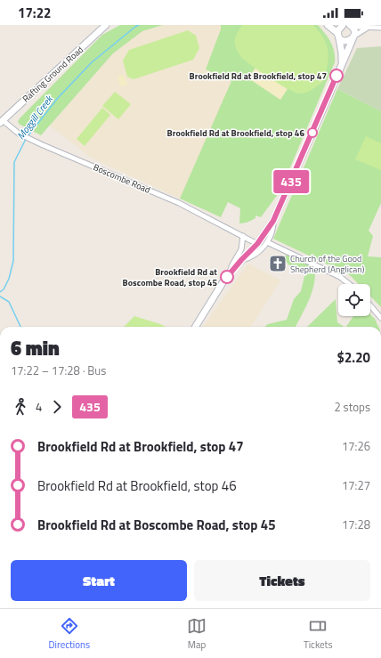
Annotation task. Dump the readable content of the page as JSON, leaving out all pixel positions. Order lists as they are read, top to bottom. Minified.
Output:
{"streets":{"main road":["Rafting Ground Road"],"street":["Boscombe Road"]},"crossings":[["Rafting Ground Road","Boscombe Road"]],"water":["Moggill Creek"],"places":{"other":["Brookfield Rd at Brookfield, stop 47","Brookfield Rd at Brookfield, stop 46","Brookfield Rd at Boscombe Road, stop 45"],"church":["Church of the Good Shepherd (Anglican)"]},"lines":["bus line 435"],"page":{"status":"17:22","on_map":"435","heading":["6 min","17:22 – 17:28 · Bus","$2.20"],"legs":["4","435","2 stops"],"list":[{"name":"Brookfield Rd at Brookfield, stop 47","value":"17:26"},{"name":"Brookfield Rd at Brookfield, stop 46","value":"17:27"},{"name":"Brookfield Rd at Boscombe Road, stop 45","value":"17:28"}],"buttons":["Start","Tickets"],"tabs":["Directions","Map","Tickets"]}}
